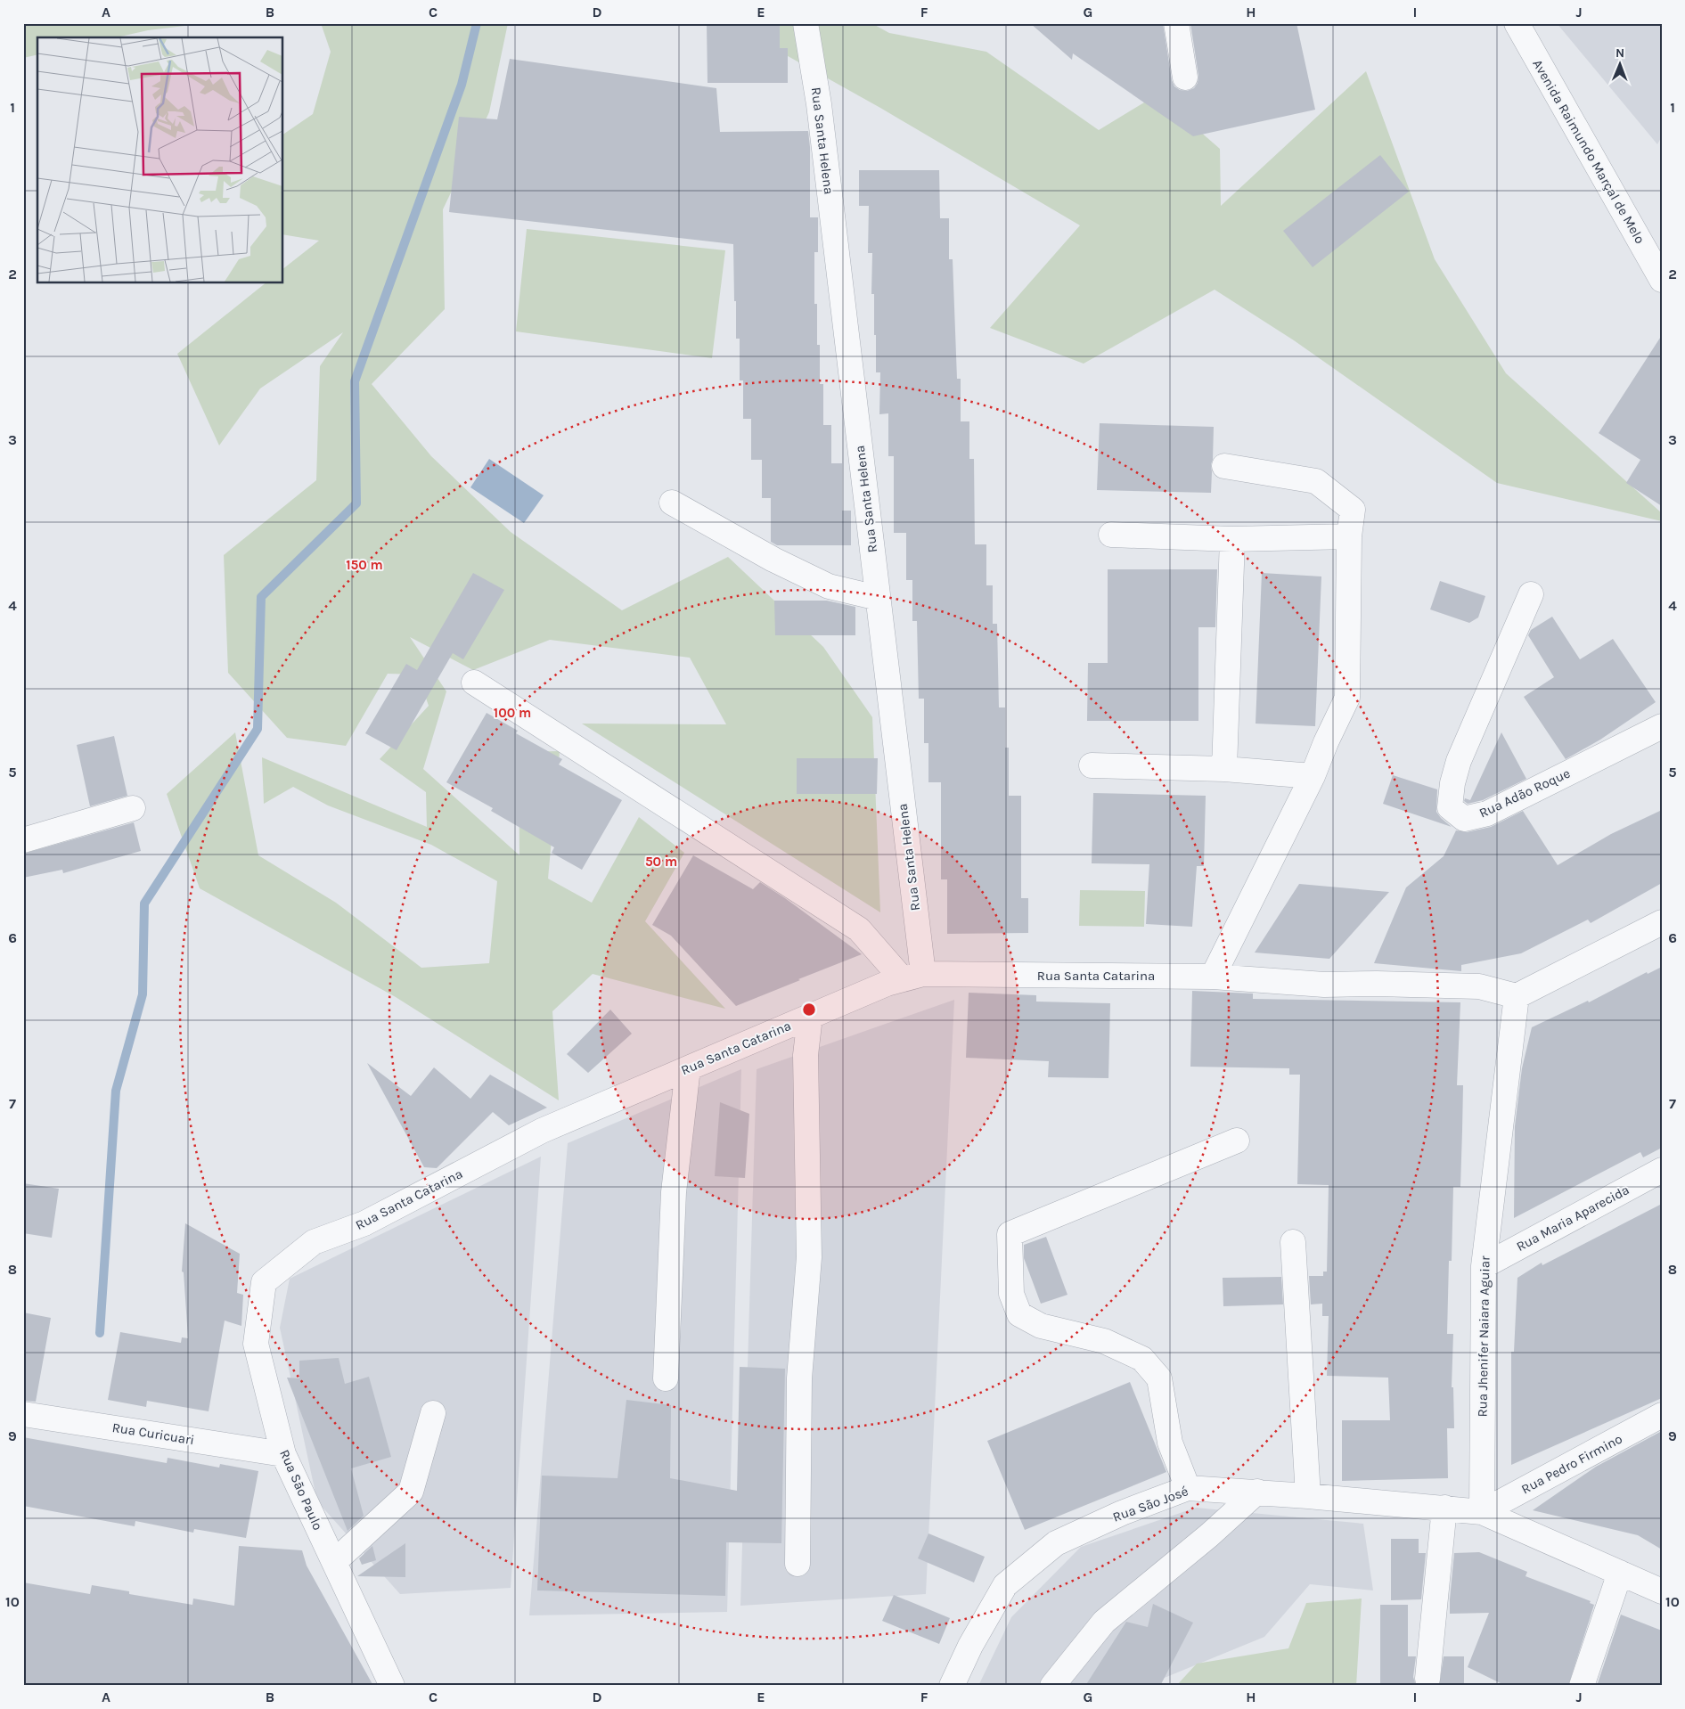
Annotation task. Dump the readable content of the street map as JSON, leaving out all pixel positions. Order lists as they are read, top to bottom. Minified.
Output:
{"streets":{"street":["Rua Santa Helena","Avenida Raimundo Marçal de Melo","Rua Adão Roque","Rua Santa Catarina","Rua Maria Aparecida","Rua Jhenifer Naiara Aguiar","Rua Curicuari","Rua Pedro Firmino","Rua São Paulo","Rua São José"]},"crossings":[["Rua Santa Helena","Rua Santa Catarina"],["Rua Santa Catarina","Rua Jhenifer Naiara Aguiar"],["Rua Santa Catarina","Rua São Paulo"],["Rua Maria Aparecida","Rua Jhenifer Naiara Aguiar"],["Rua Jhenifer Naiara Aguiar","Rua Pedro Firmino"],["Rua Jhenifer Naiara Aguiar","Rua São José"],["Rua Curicuari","Rua São Paulo"],["Rua Pedro Firmino","Rua São José"]],"north":"top","grid":{"columns":["A","B","C","D","E","F","G","H","I","J"],"rows":["1","2","3","4","5","6","7","8","9","10"]},"rings":["150 m","100 m","50 m"]}
